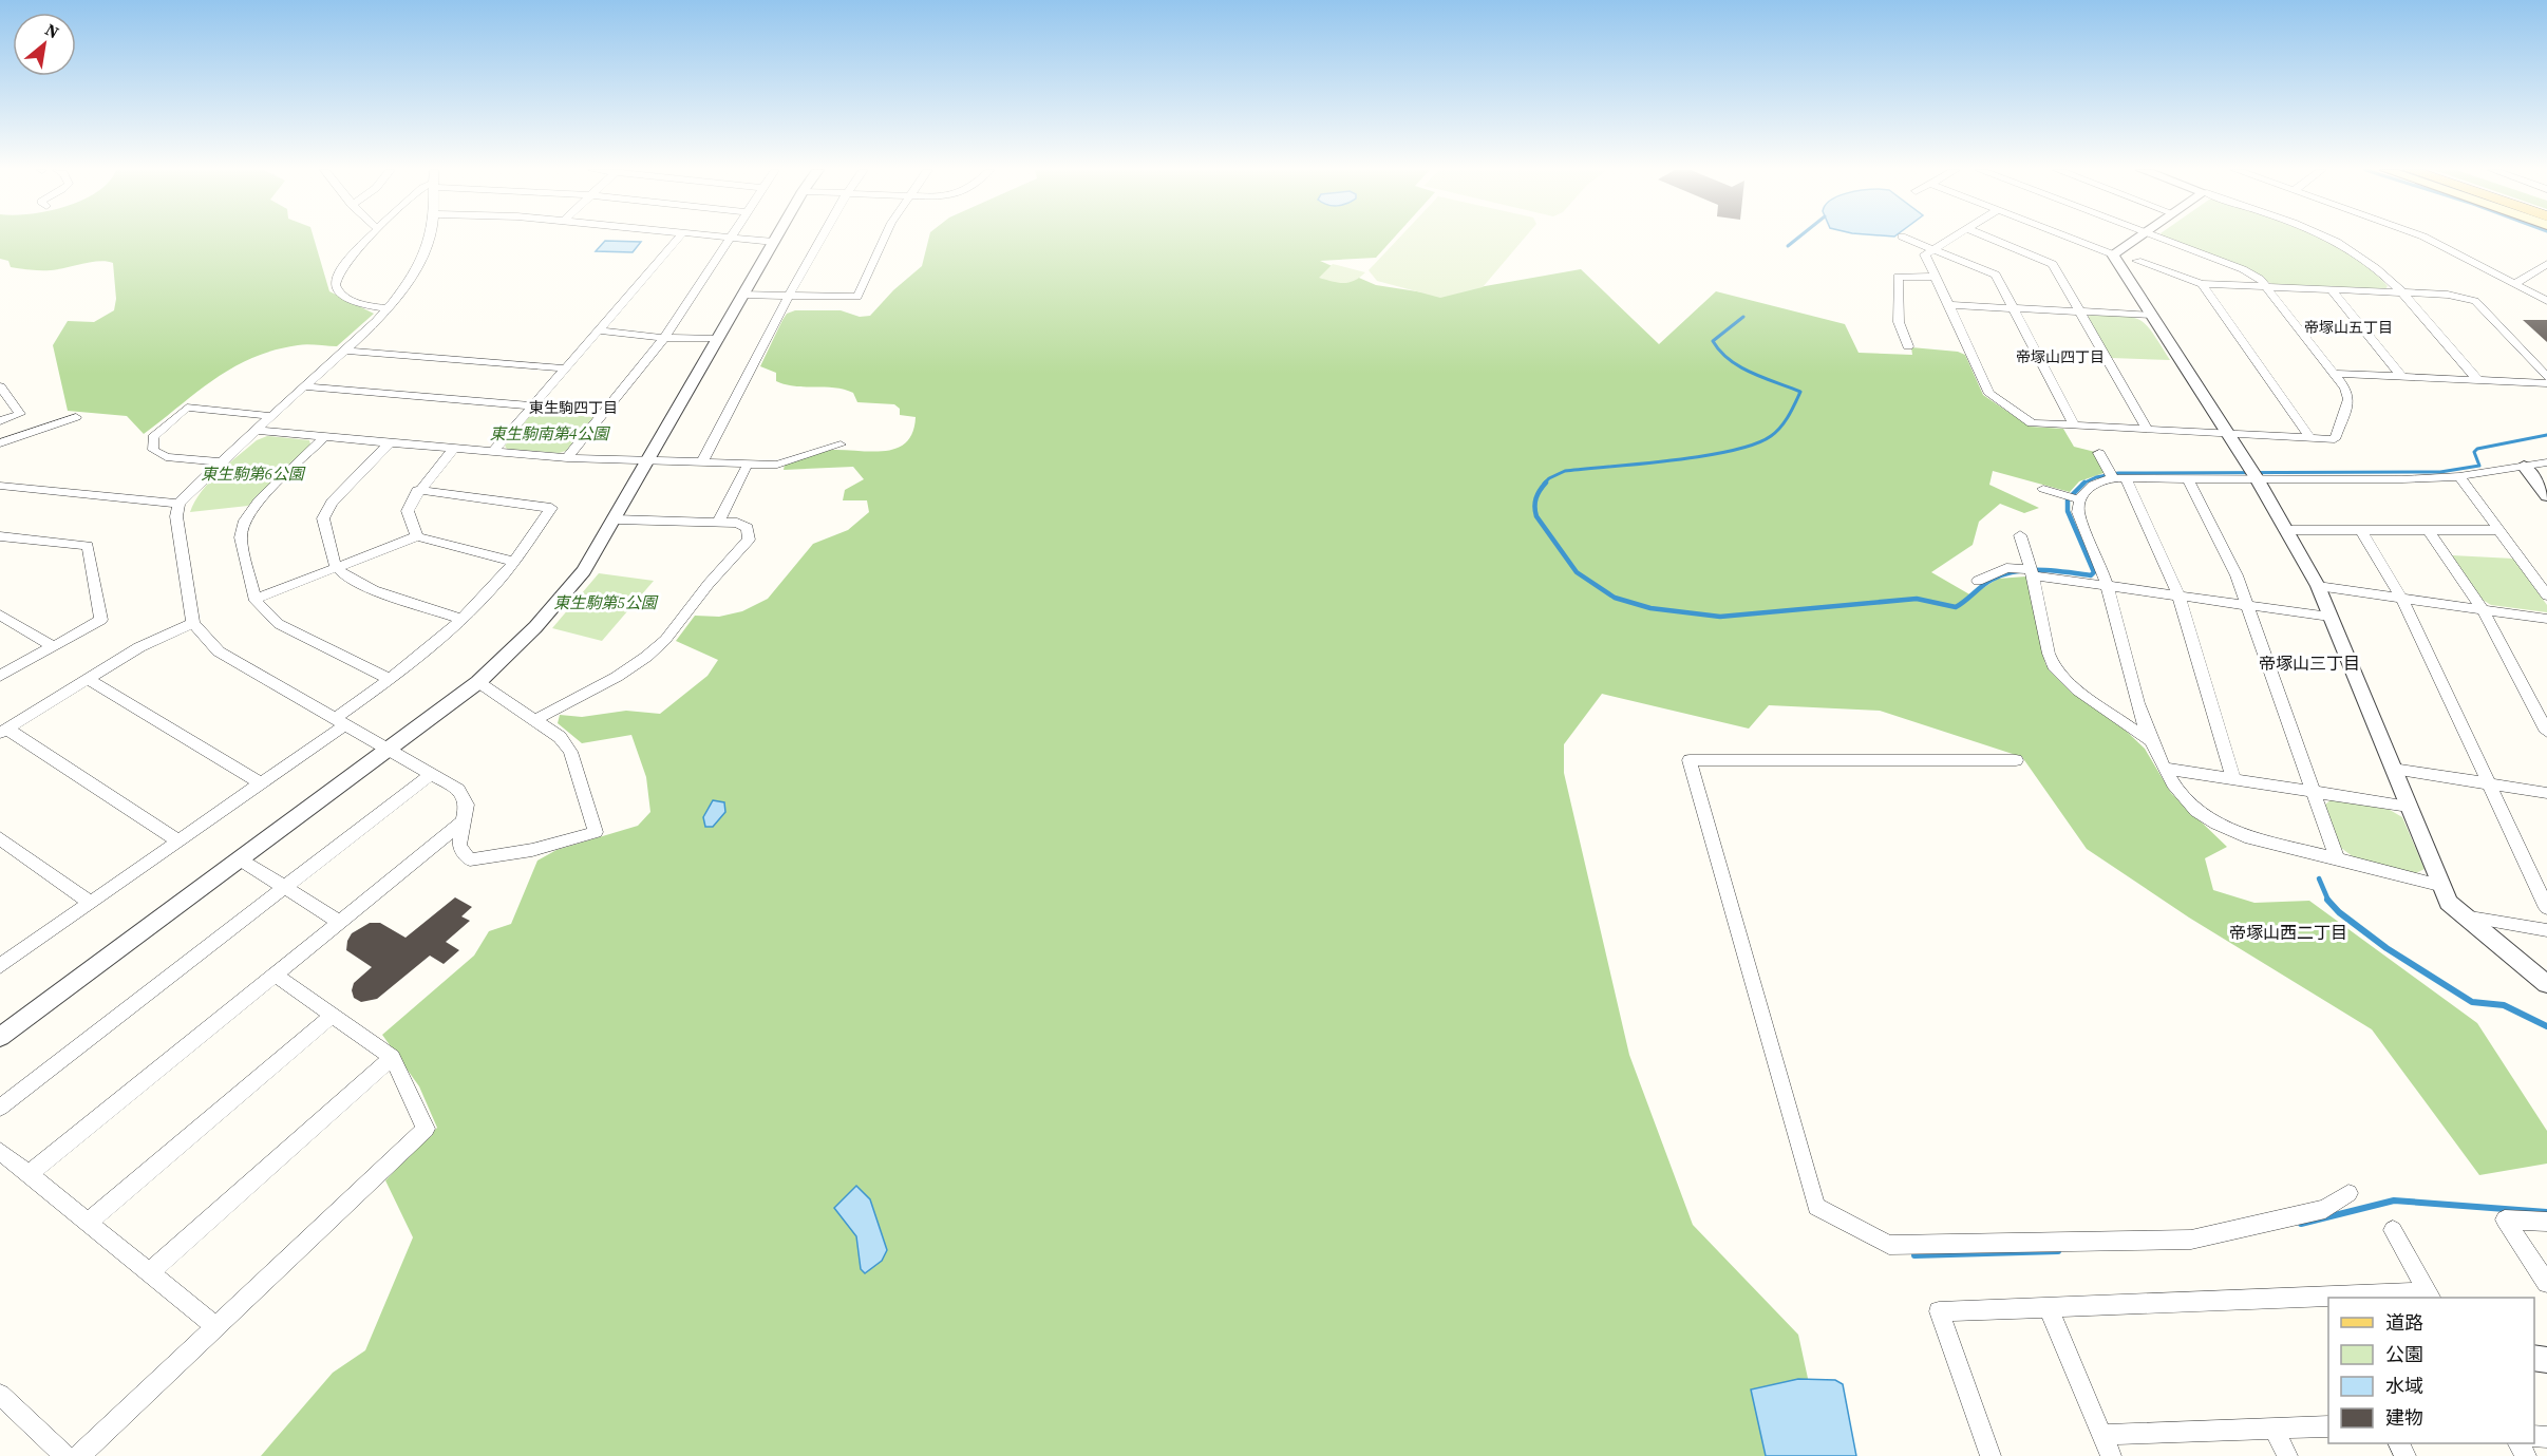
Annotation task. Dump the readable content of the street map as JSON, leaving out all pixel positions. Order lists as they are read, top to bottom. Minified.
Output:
{"districts":["帝塚山五丁目","帝塚山四丁目","東生駒四丁目","帝塚山三丁目","帝塚山西二丁目"],"parks":["東生駒南第4公園","東生駒第6公園","東生駒第5公園"],"legend":["道路","公園","水域","建物"],"north":"top right"}
